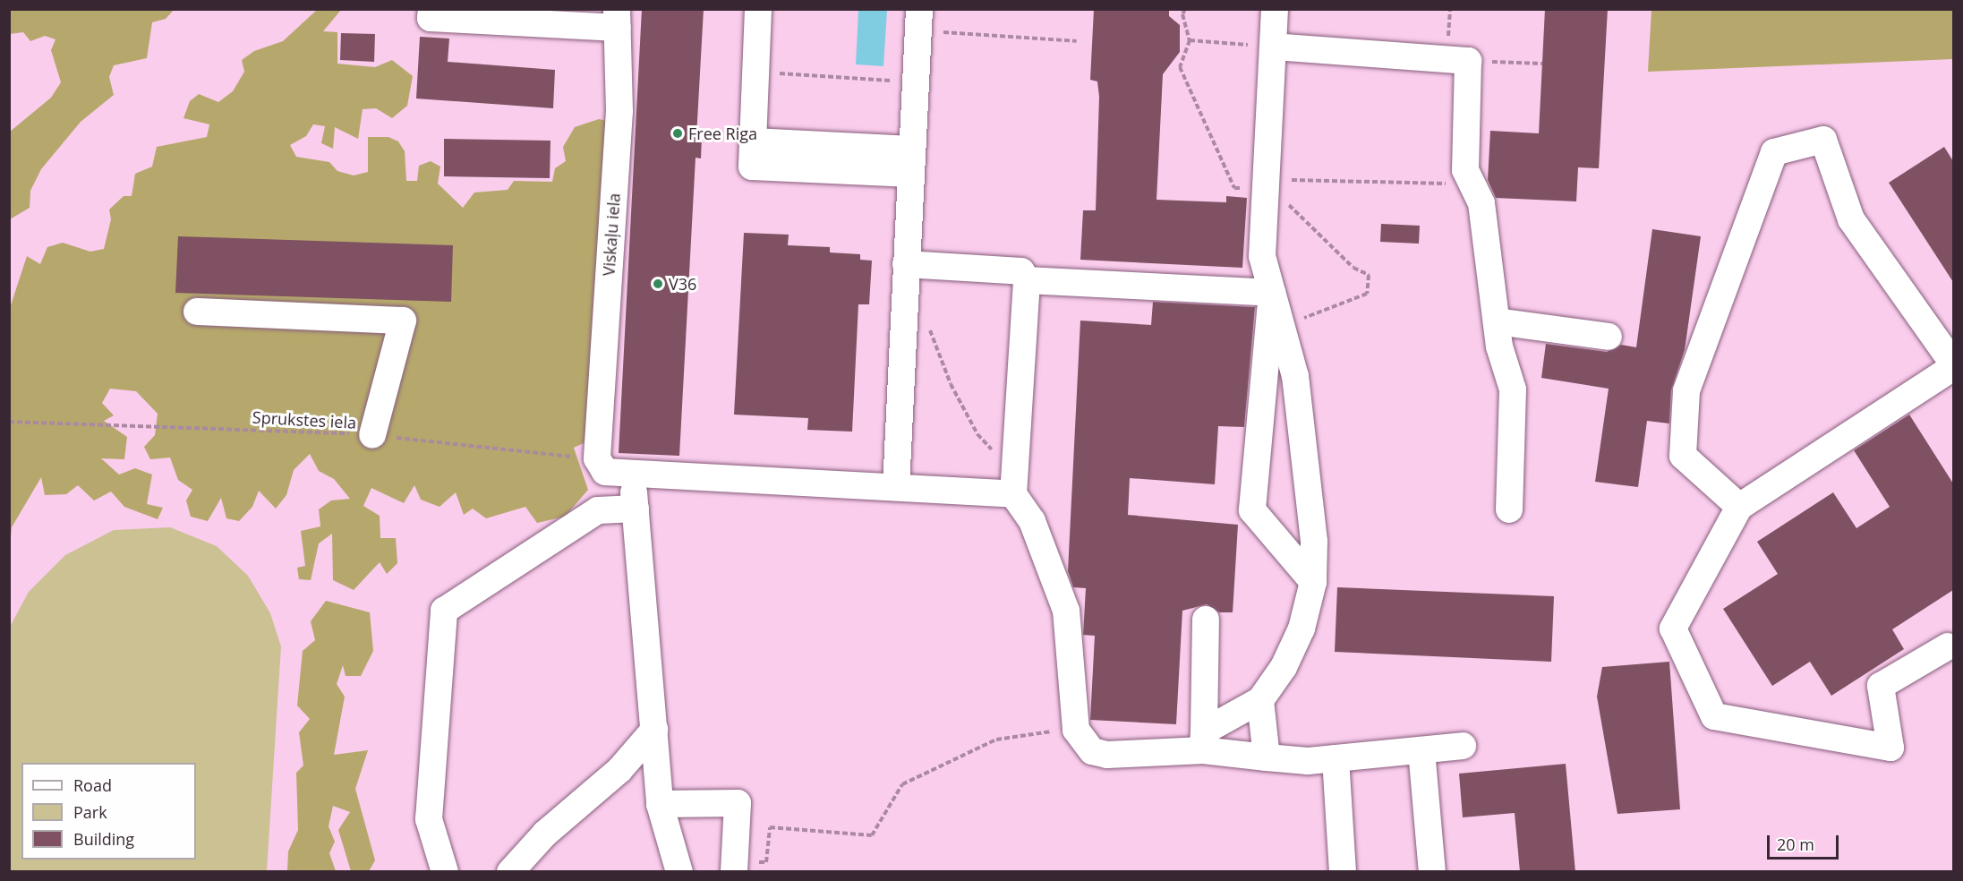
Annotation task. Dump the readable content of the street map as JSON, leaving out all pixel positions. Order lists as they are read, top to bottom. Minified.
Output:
{"streets":{"street":["Viskaļu iela"],"path":["Sprukstes iela"]},"crossings":[["Viskaļu iela","Sprukstes iela"]],"places":["Free Riga","V36"],"legend":["Road","Park","Building"],"scale_bar":"20 m"}
